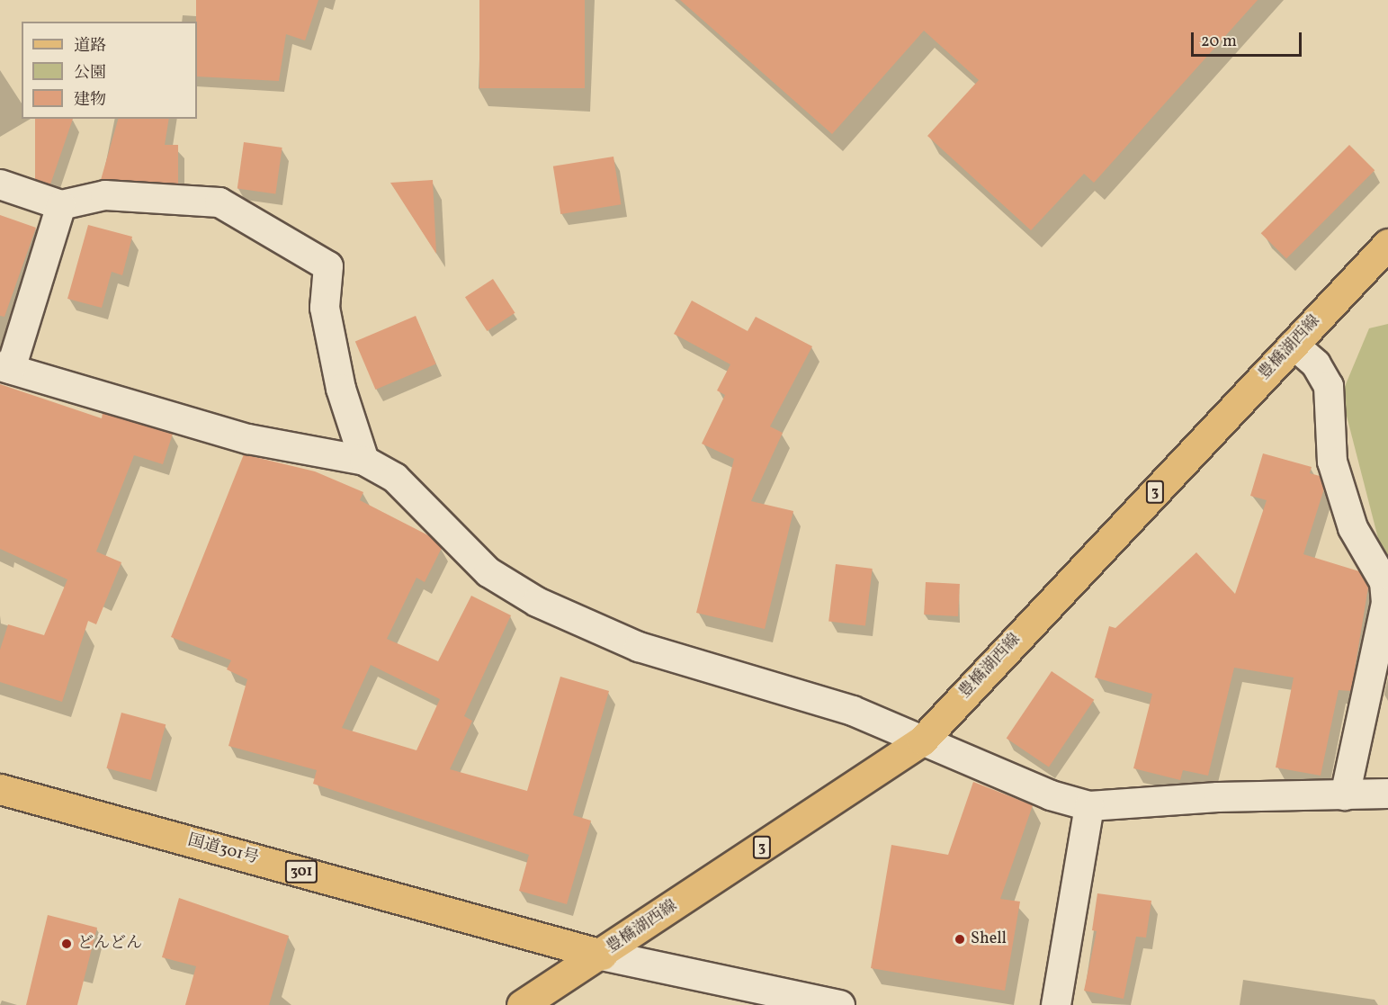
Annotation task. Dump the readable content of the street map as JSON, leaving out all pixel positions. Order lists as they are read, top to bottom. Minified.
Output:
{"streets":{"main road":["豊橋湖西線","3","国道301号","301"]},"crossings":[["豊橋湖西線","国道301号"]],"places":["Shell","どんどん"],"legend":["道路","公園","建物"],"scale_bar":"20 m"}
